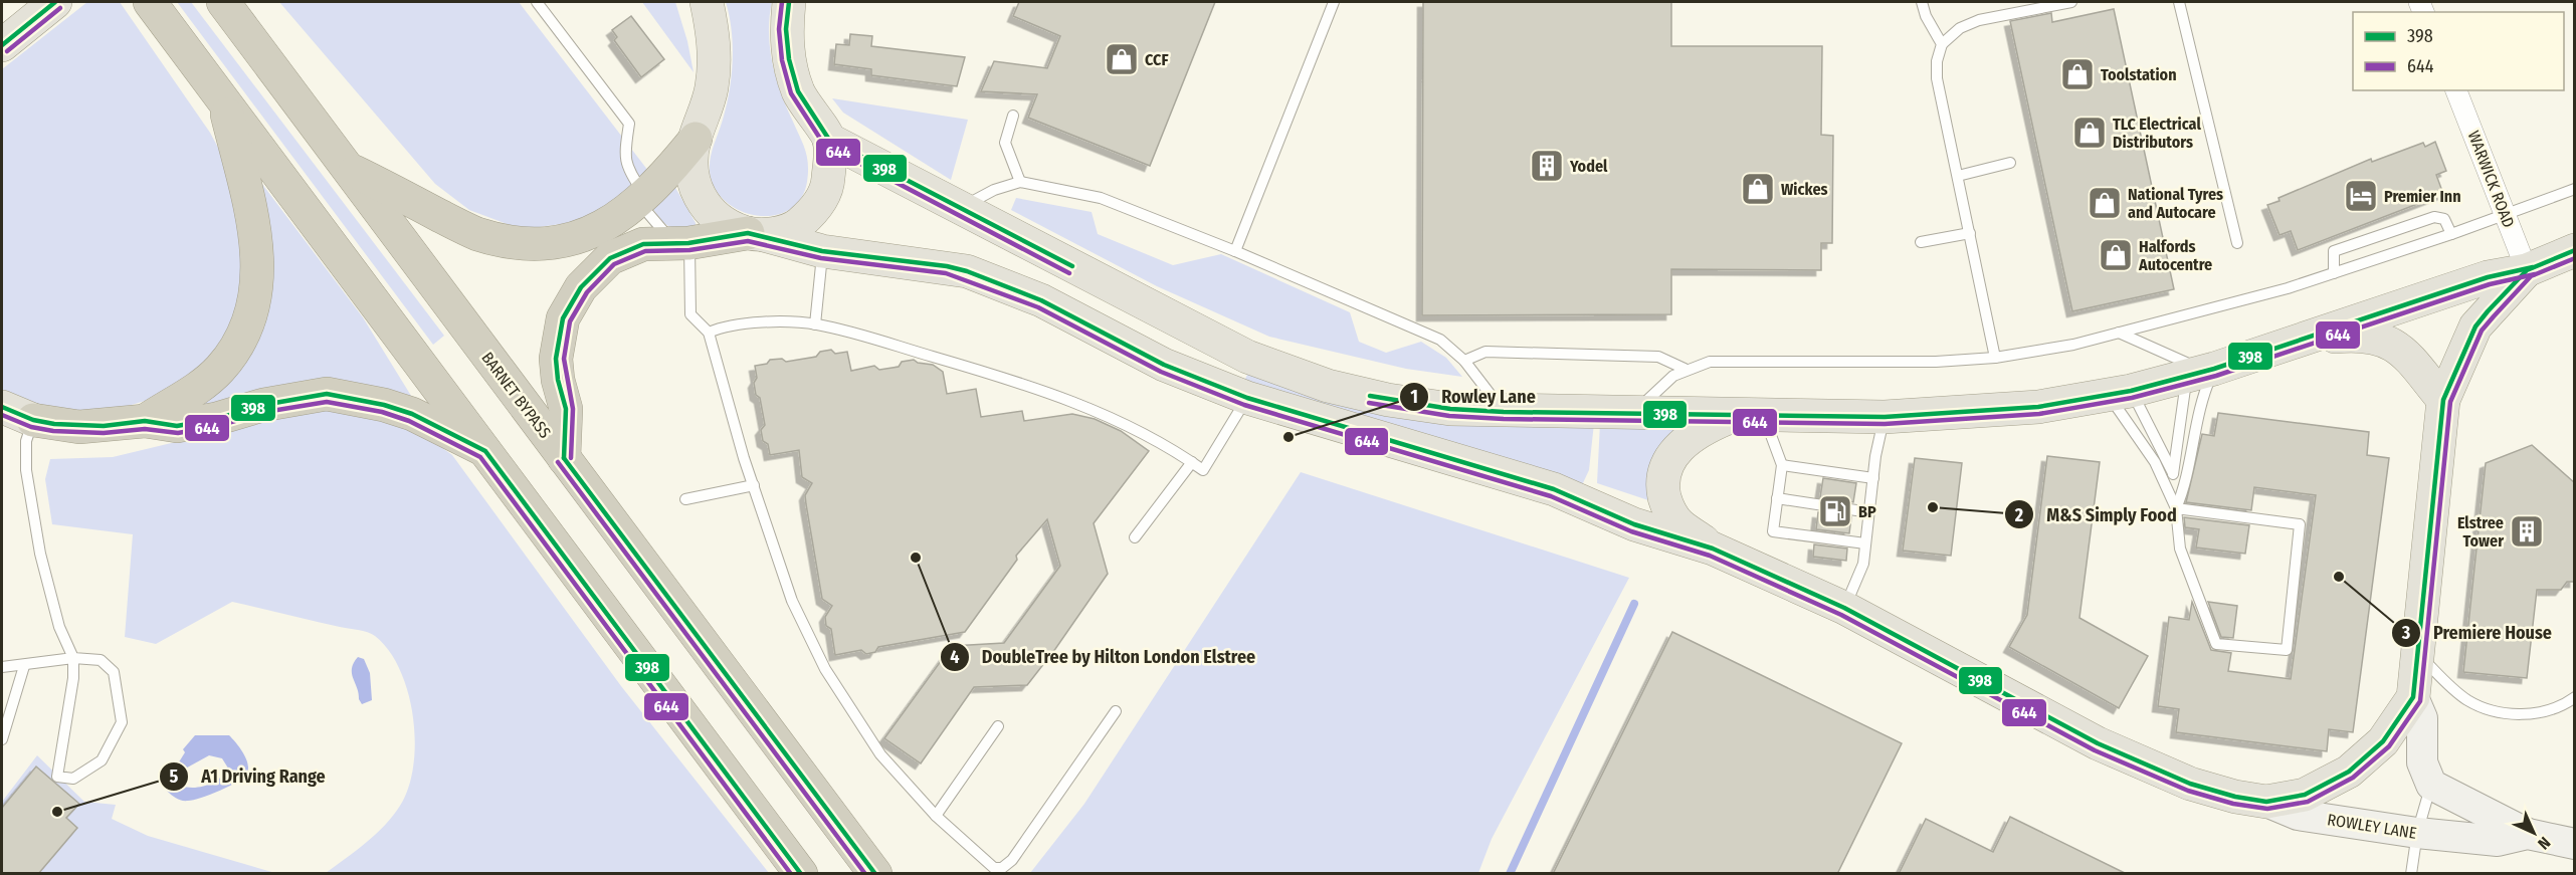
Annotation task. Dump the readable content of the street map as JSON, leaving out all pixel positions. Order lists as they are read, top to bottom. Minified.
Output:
{"streets":{"highway":["BARNET BYPASS"],"main road":["ROWLEY LANE"],"street":["WARWICK ROAD"]},"places":{"shop":["CCF","Toolstation","TLC Electrical Distributors","Wickes","National Tyres and Autocare","Halfords Autocentre"],"building":["Yodel","Elstree Tower"],"hotel":["Premier Inn"],"other":["Rowley Lane","M&S Simply Food","DoubleTree by Hilton London Elstree","Premiere House","A1 Driving Range"],"fuel station":["BP"]},"lines":["transit line 398","transit line 644"],"legend":["398","644"],"north":"bottom right"}
